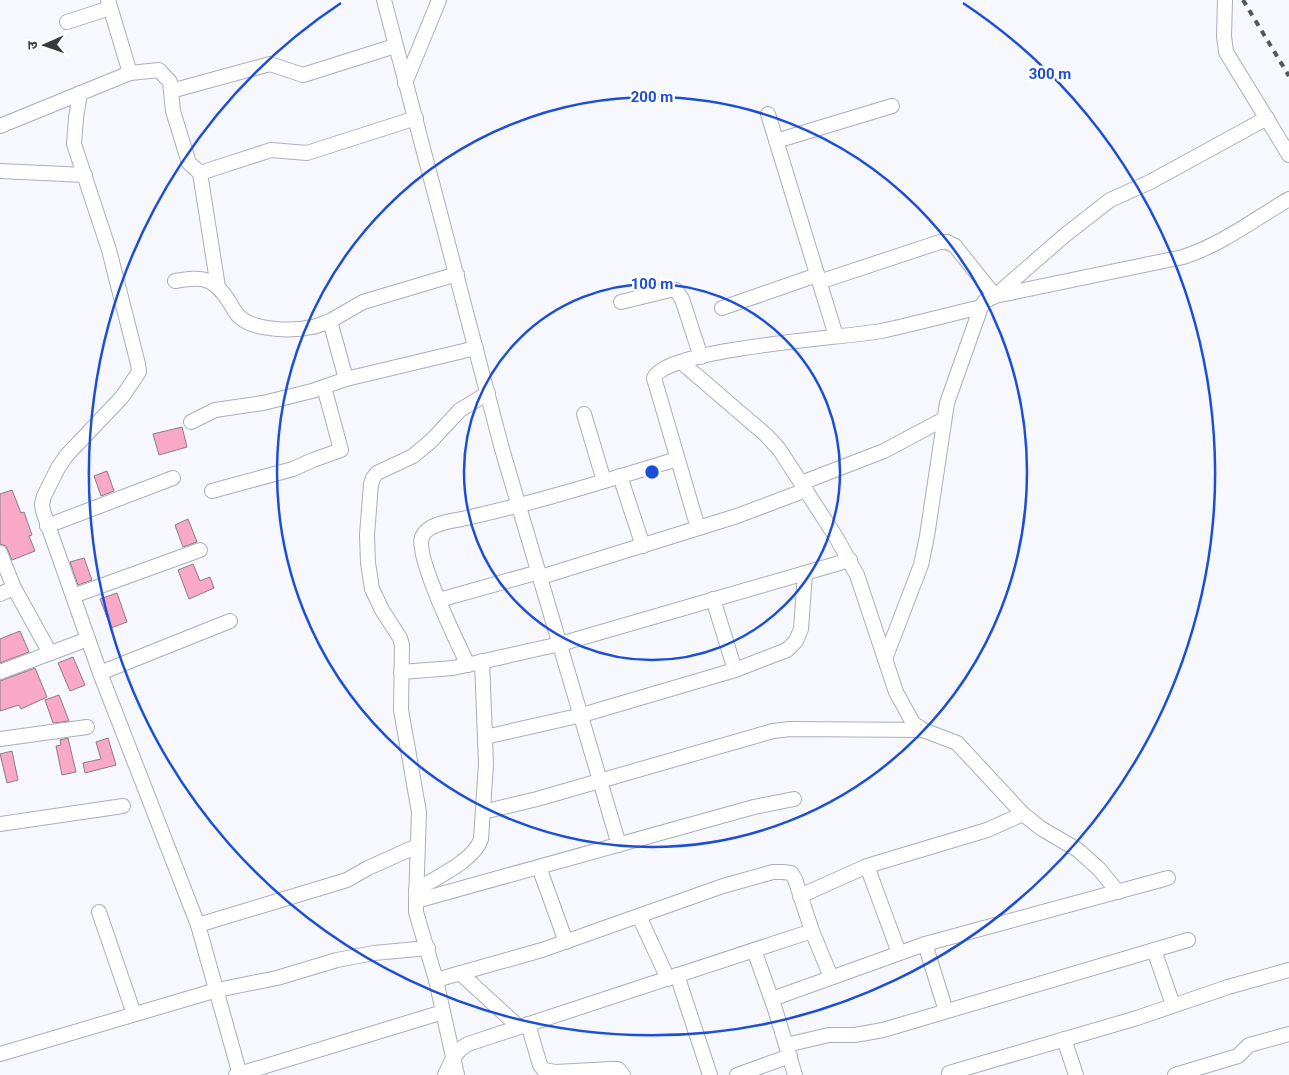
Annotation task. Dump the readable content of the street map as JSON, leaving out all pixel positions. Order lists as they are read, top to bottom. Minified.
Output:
{"north":"left","rings":["300 m","200 m","100 m"]}
